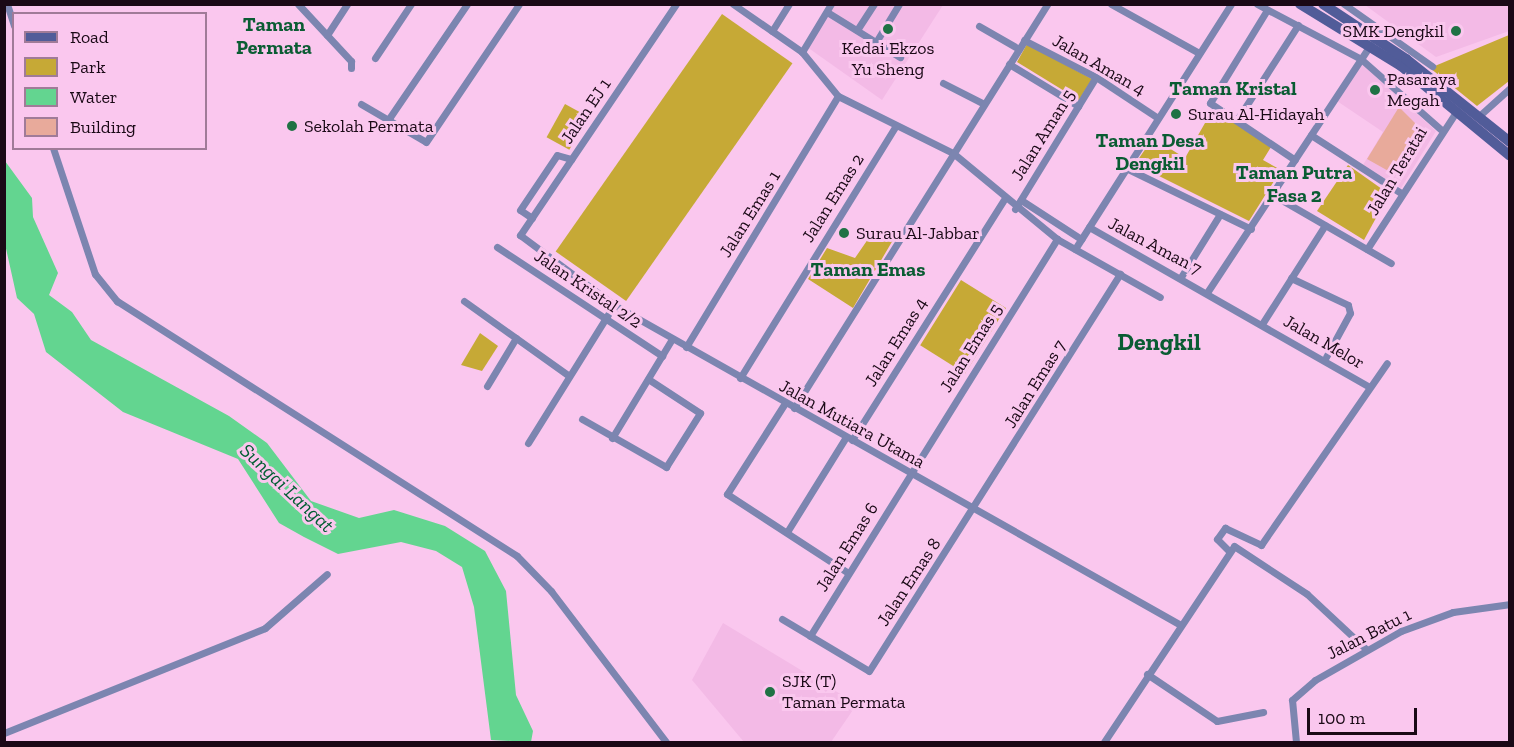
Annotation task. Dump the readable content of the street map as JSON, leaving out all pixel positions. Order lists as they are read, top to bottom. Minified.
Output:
{"streets":{"street":["Jalan Aman 4","Jalan EJ 1","Jalan Aman 5","Jalan Teratai","Jalan Emas 2","Jalan Emas 1","Jalan Aman 7","Jalan Kristal 2/2","Jalan Emas 4","Jalan Melor","Jalan Emas 5","Jalan Emas 7","Jalan Mutiara Utama","Jalan Emas 6","Jalan Emas 8","Jalan Batu 1"]},"crossings":[["Jalan Aman 4","Jalan Aman 5"],["Jalan EJ 1","Jalan Mutiara Utama"],["Jalan Emas 2","Jalan Mutiara Utama"],["Jalan Emas 1","Jalan Mutiara Utama"],["Jalan Aman 7","Jalan Melor"],["Jalan Emas 4","Jalan Mutiara Utama"],["Jalan Emas 5","Jalan Mutiara Utama"],["Jalan Emas 5","Jalan Emas 6"],["Jalan Emas 7","Jalan Mutiara Utama"],["Jalan Emas 7","Jalan Emas 8"],["Jalan Mutiara Utama","Jalan Emas 6"],["Jalan Mutiara Utama","Jalan Emas 8"],["Jalan Emas 6","Jalan Emas 8"]],"districts":["Taman Permata","Taman Kristal","Taman Desa Dengkil","Taman Putra Fasa 2","Taman Emas","Dengkil"],"water":["Sungai Langat"],"places":["Kedai Ekzos Yu Sheng","SMK Dengkil","Pasaraya Megah","Surau Al-Hidayah","Sekolah Permata","Surau Al-Jabbar","SJK (T) Taman Permata"],"legend":["Road","Park","Water","Building"],"scale_bar":"100 m"}
